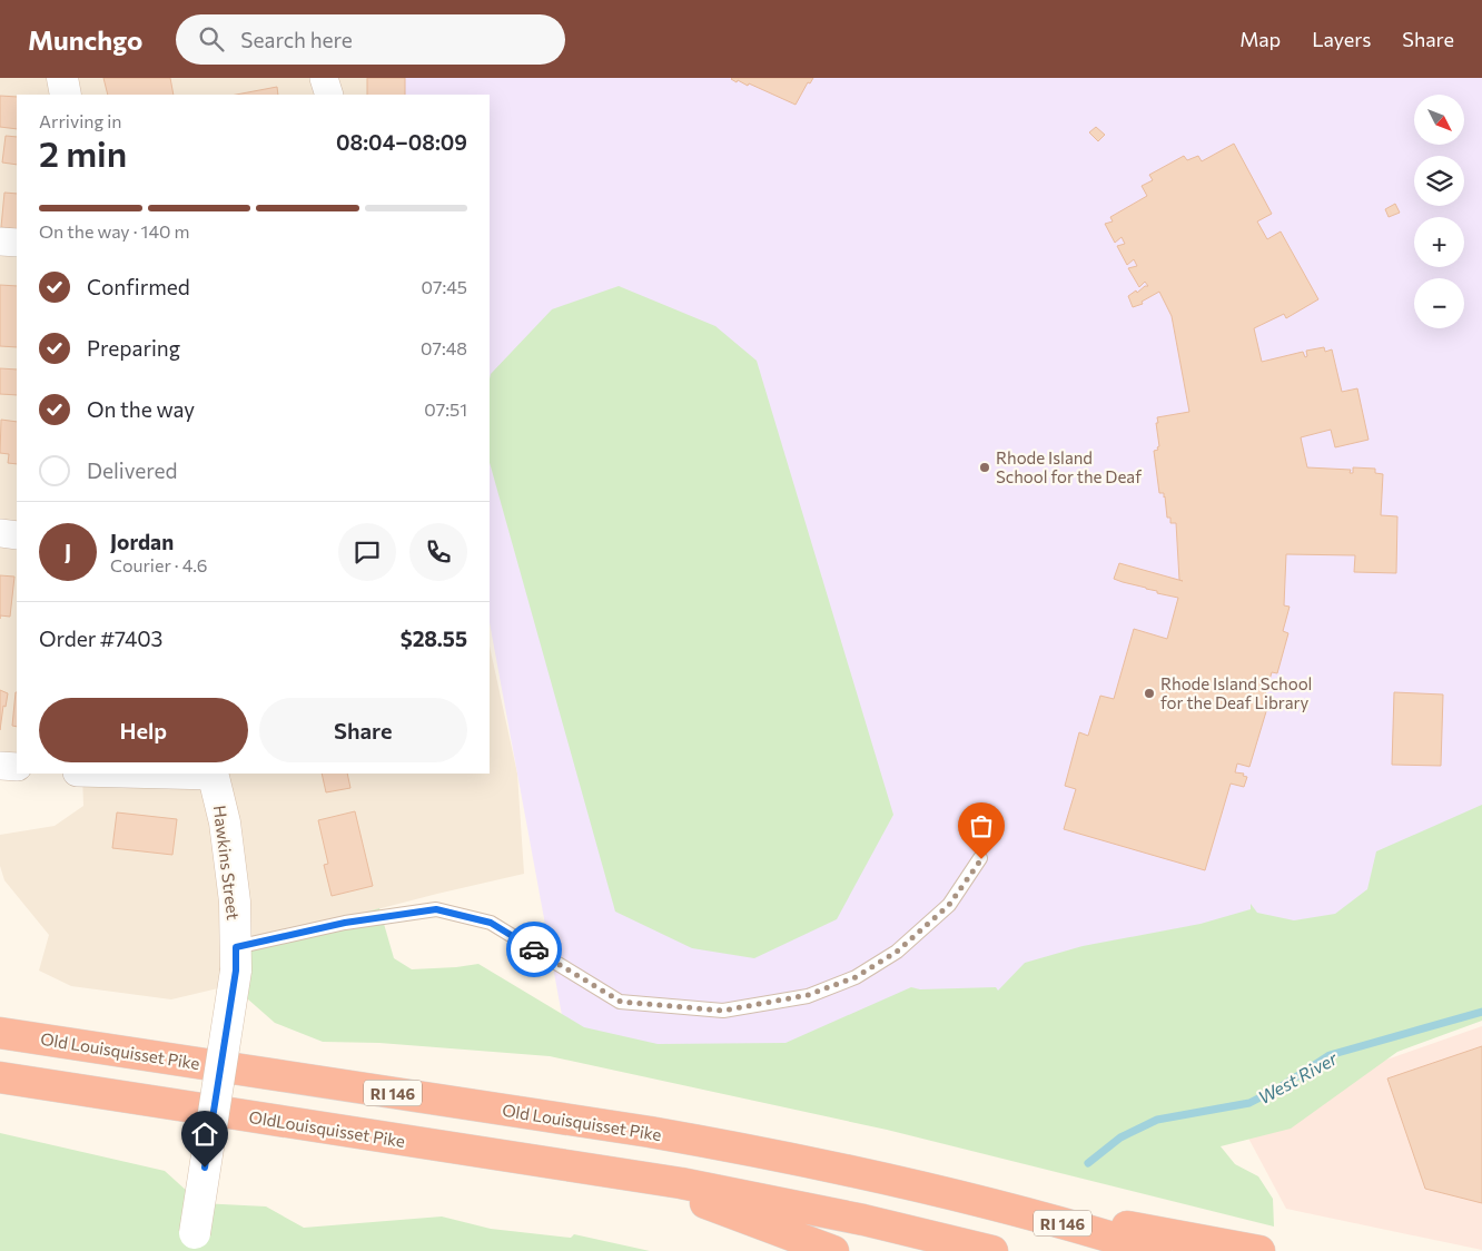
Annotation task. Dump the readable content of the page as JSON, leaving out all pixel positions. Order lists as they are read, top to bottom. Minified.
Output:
{"streets":{"highway":["Old Louisquisset Pike","RI 146","OldLouisquisset Pike"],"street":["Hawkins Street"]},"water":["West River"],"places":["Rhode Island School for the Deaf","Rhode Island School for the Deaf Library"],"north":"bottom right","page":{"header":"Munchgo","search":"Search here","nav":["Map","Layers","Share"],"map_buttons":["+","−"],"heading":["2 min","Arriving in","08:04–08:09"],"panel":["Jordan","Courier · 4.6","Order #7403","$28.55"],"bar":"On the way · 140 m","list":[["Confirmed","07:45"],["Preparing","07:48"],["On the way","07:51"],"Delivered"],"round":"J","buttons":["Help","Share"]}}
